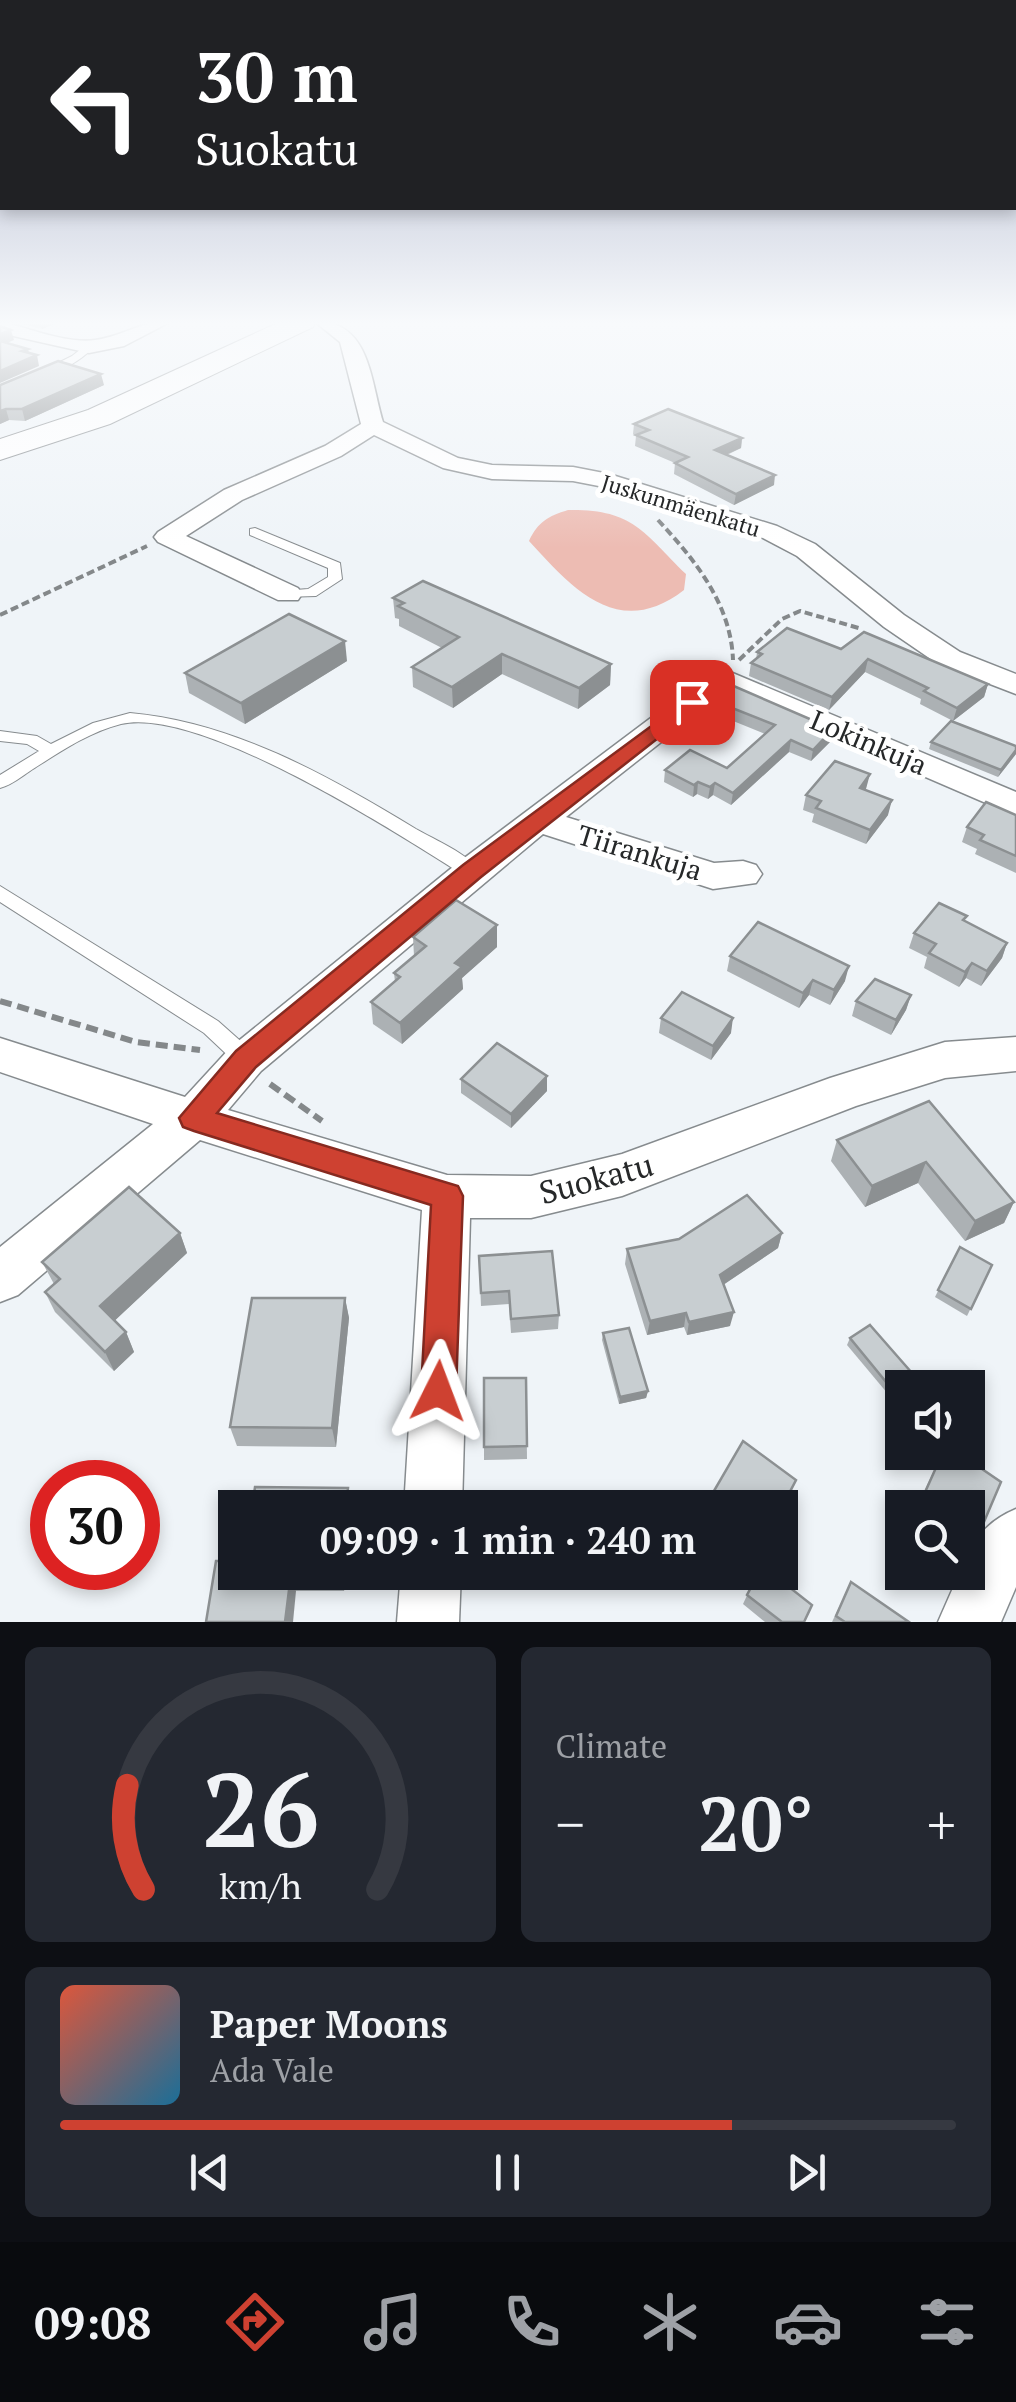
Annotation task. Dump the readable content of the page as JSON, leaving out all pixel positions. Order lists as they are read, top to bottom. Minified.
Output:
{"streets":{"street":["Juskunmäenkatu","Lokinkuja","Tiirankuja","Suokatu"]},"crossings":[["Lokinkuja","Tiirankuja"]],"page":{"turn":["30 m","Suokatu"],"limit":"30","trip":"09:09 · 1 min · 240 m","tile":"Climate","heat":["−","20°","+"],"song":["Paper Moons","Ada Vale"],"tabs":"09:08","gauge":["26","km/h"]}}
